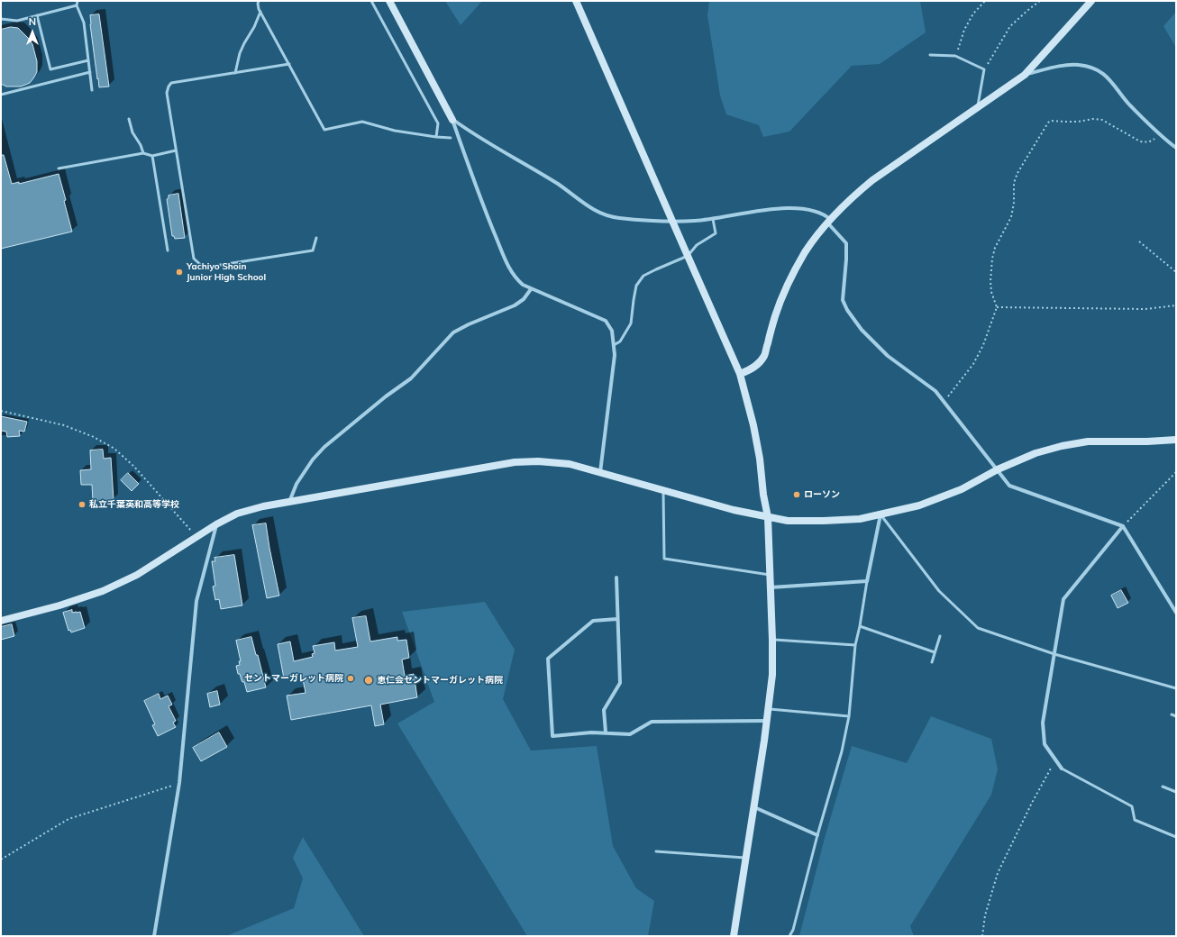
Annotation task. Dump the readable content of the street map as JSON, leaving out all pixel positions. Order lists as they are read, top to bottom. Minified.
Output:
{"places":["Yachiyo Shoin Junior High School","ローソン","私立千葉英和高等学校","セントマーガレット病院","恵仁会セントマーガレット病院"],"north":"top"}
